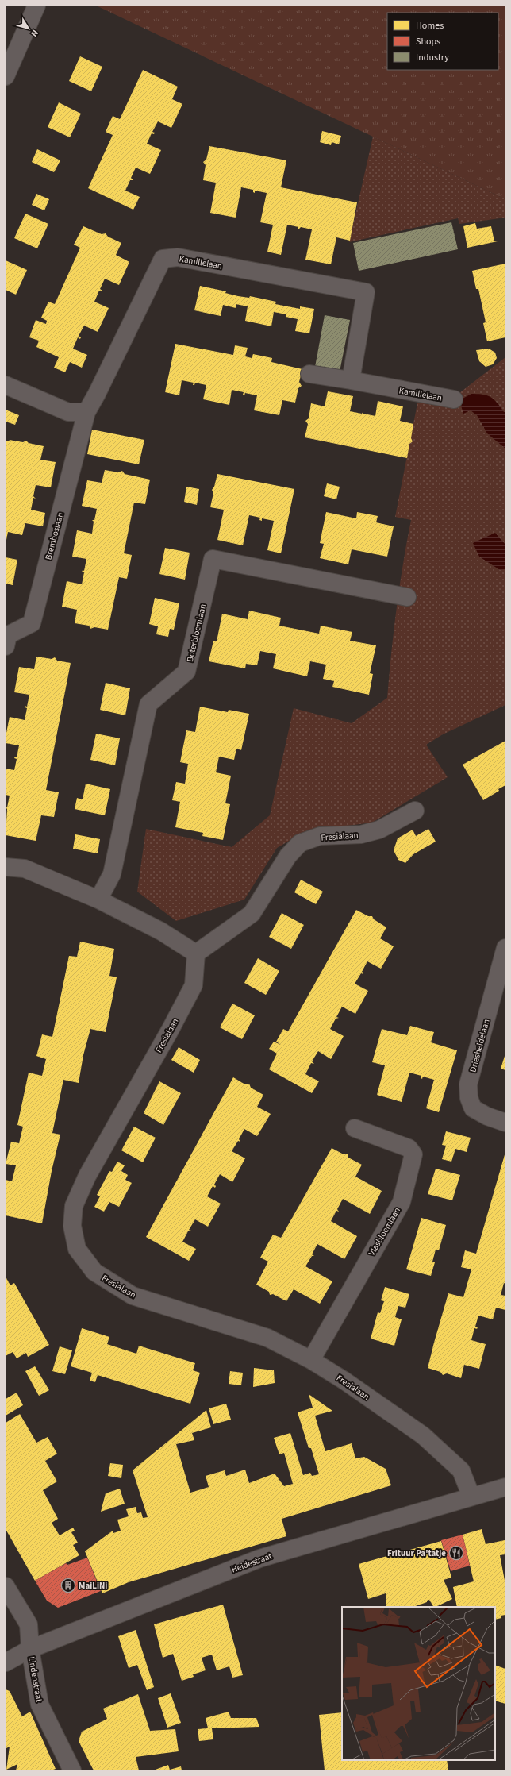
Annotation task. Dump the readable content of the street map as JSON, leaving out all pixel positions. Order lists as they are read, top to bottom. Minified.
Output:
{"streets":{"street":["Kamillelaan","Bremboslaan","Boterbloemlaan","Fresialaan","Driesheidelaan","Vlasbloemlaan","Heidestraat","Lindenstraat"]},"crossings":[["Kamillelaan","Bremboslaan"],["Fresialaan","Vlasbloemlaan"],["Fresialaan","Heidestraat"],["Heidestraat","Lindenstraat"]],"places":{"restaurant":["Frituur Pa'tatje"],"building":["MaiLiNi"]},"legend":["Homes","Shops","Industry"],"north":"bottom right"}
